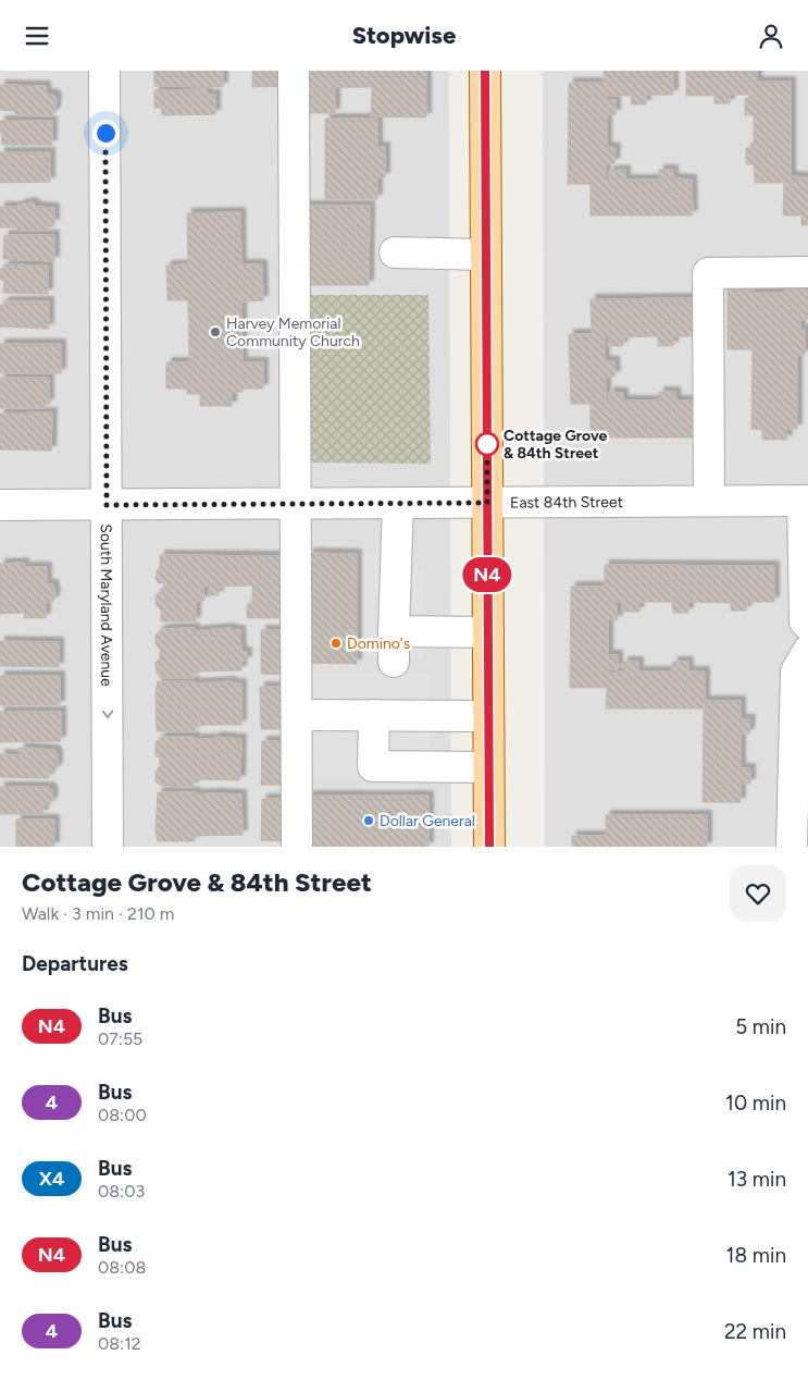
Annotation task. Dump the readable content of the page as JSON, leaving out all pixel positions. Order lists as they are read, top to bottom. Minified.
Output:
{"streets":{"street":["East 84th Street","South Maryland Avenue"]},"crossings":[["East 84th Street","South Maryland Avenue"]],"places":["Harvey Memorial Community Church","Cottage Grove & 84th Street","Domino's","Dollar General"],"lines":["bus line N4"],"page":{"header":"Stopwise","on_map":"N4","heading":[["Cottage Grove & 84th Street","Walk · 3 min · 210 m"],"Departures"],"list":[{"mark":"N4","name":"Bus","note":"07:55","value":"5 min"},{"mark":"4","name":"Bus","note":"08:00","value":"10 min"},{"mark":"X4","name":"Bus","note":"08:03","value":"13 min"},{"mark":"N4","name":"Bus","note":"08:08","value":"18 min"},{"mark":"4","name":"Bus","note":"08:12","value":"22 min"}]}}
